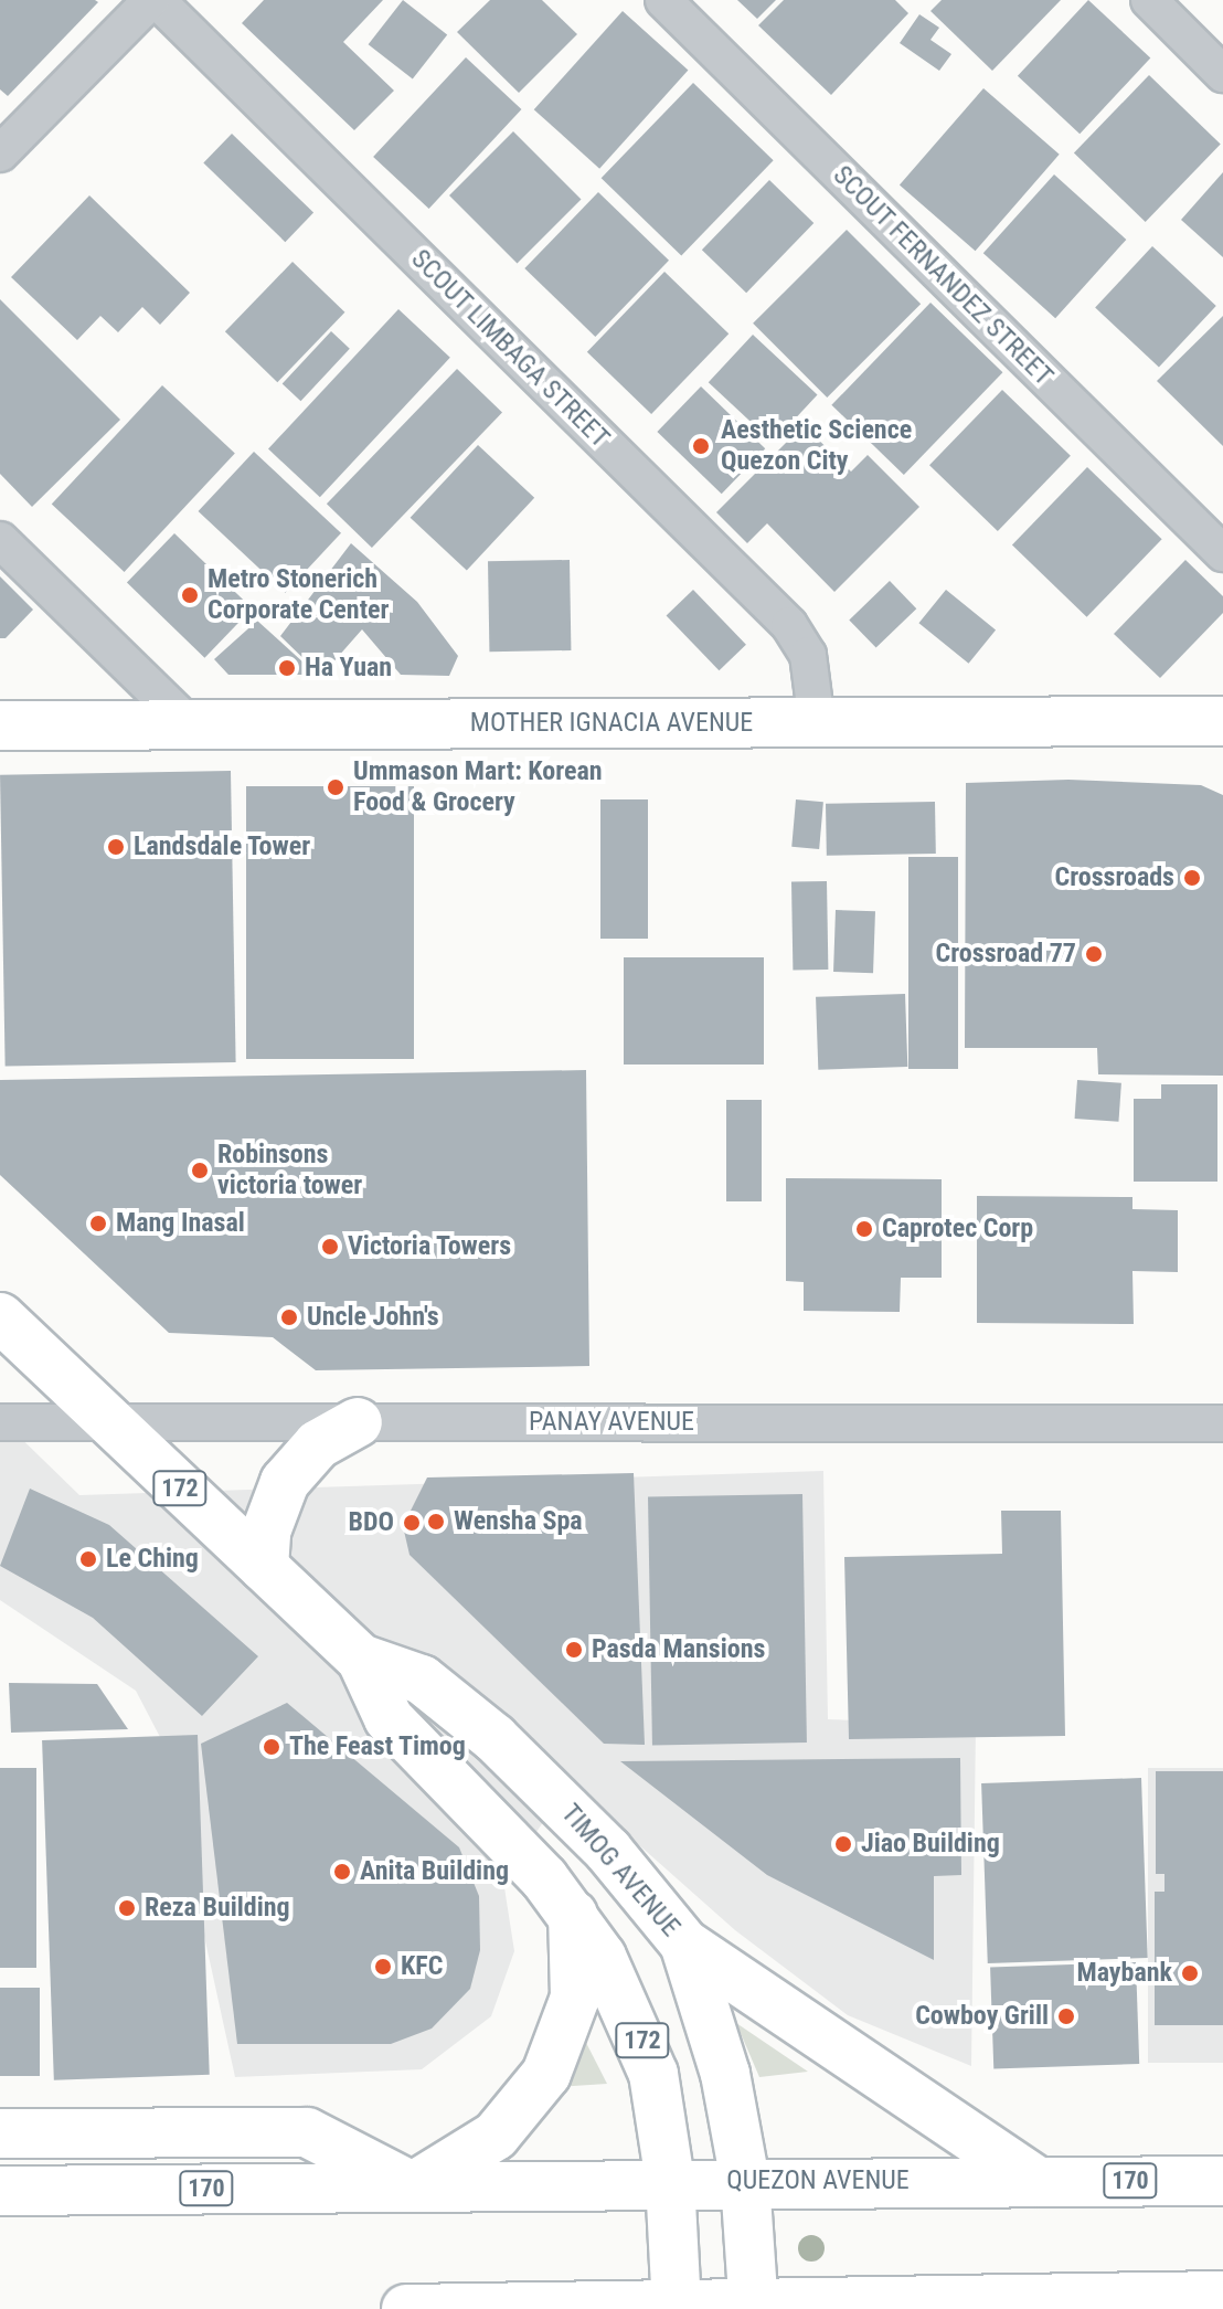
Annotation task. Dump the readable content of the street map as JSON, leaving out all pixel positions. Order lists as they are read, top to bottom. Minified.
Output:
{"streets":{"main road":["MOTHER IGNACIA AVENUE","172","TIMOG AVENUE","QUEZON AVENUE","170"],"street":["SCOUT FERNANDEZ STREET","SCOUT LIMBAGA STREET","PANAY AVENUE"]},"crossings":[["SCOUT LIMBAGA STREET","MOTHER IGNACIA AVENUE"],["PANAY AVENUE","TIMOG AVENUE"],["TIMOG AVENUE","QUEZON AVENUE"]],"places":["Aesthetic Science Quezon City","Metro Stonerich Corporate Center","Ha Yuan","Ummason Mart: Korean Food & Grocery","Landsdale Tower","Crossroads","Crossroad 77","Robinsons victoria tower","Mang Inasal","Caprotec Corp","Victoria Towers","Uncle John's","Wensha Spa","BDO","Le Ching","Pasda Mansions","The Feast Timog","Jiao Building","Anita Building","Reza Building","KFC","Maybank","Cowboy Grill"]}
